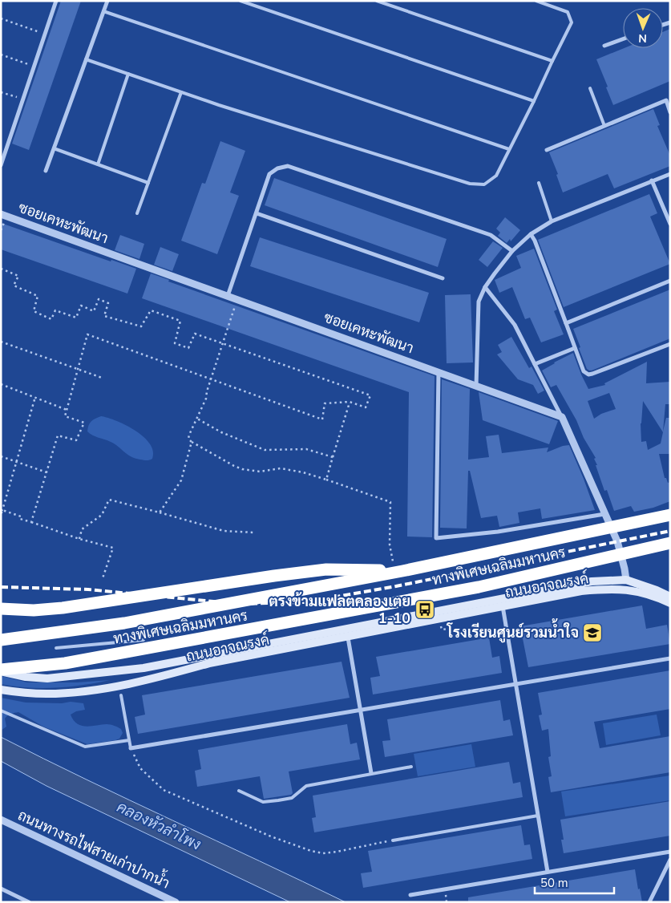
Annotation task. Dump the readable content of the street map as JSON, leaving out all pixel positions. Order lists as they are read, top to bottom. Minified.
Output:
{"streets":{"highway":["ทางพิเศษเฉลิมมหานคร"],"main road":["ถนนอาจณรงค์"],"street":["ซอยเคหะพัฒนา","ถนนทางรถไฟสายเก่าปากน้ำ"]},"crossings":[["ทางพิเศษเฉลิมมหานคร","ถนนอาจณรงค์"]],"water":["คลองหัวลำโพง"],"places":{"bus stop":["ตรงข้ามแฟลตคลองเตย 1-10"],"school or university":["โรงเรียนศูนย์รวมน้ำใจ"]},"scale_bar":"50 m","north":"bottom"}
